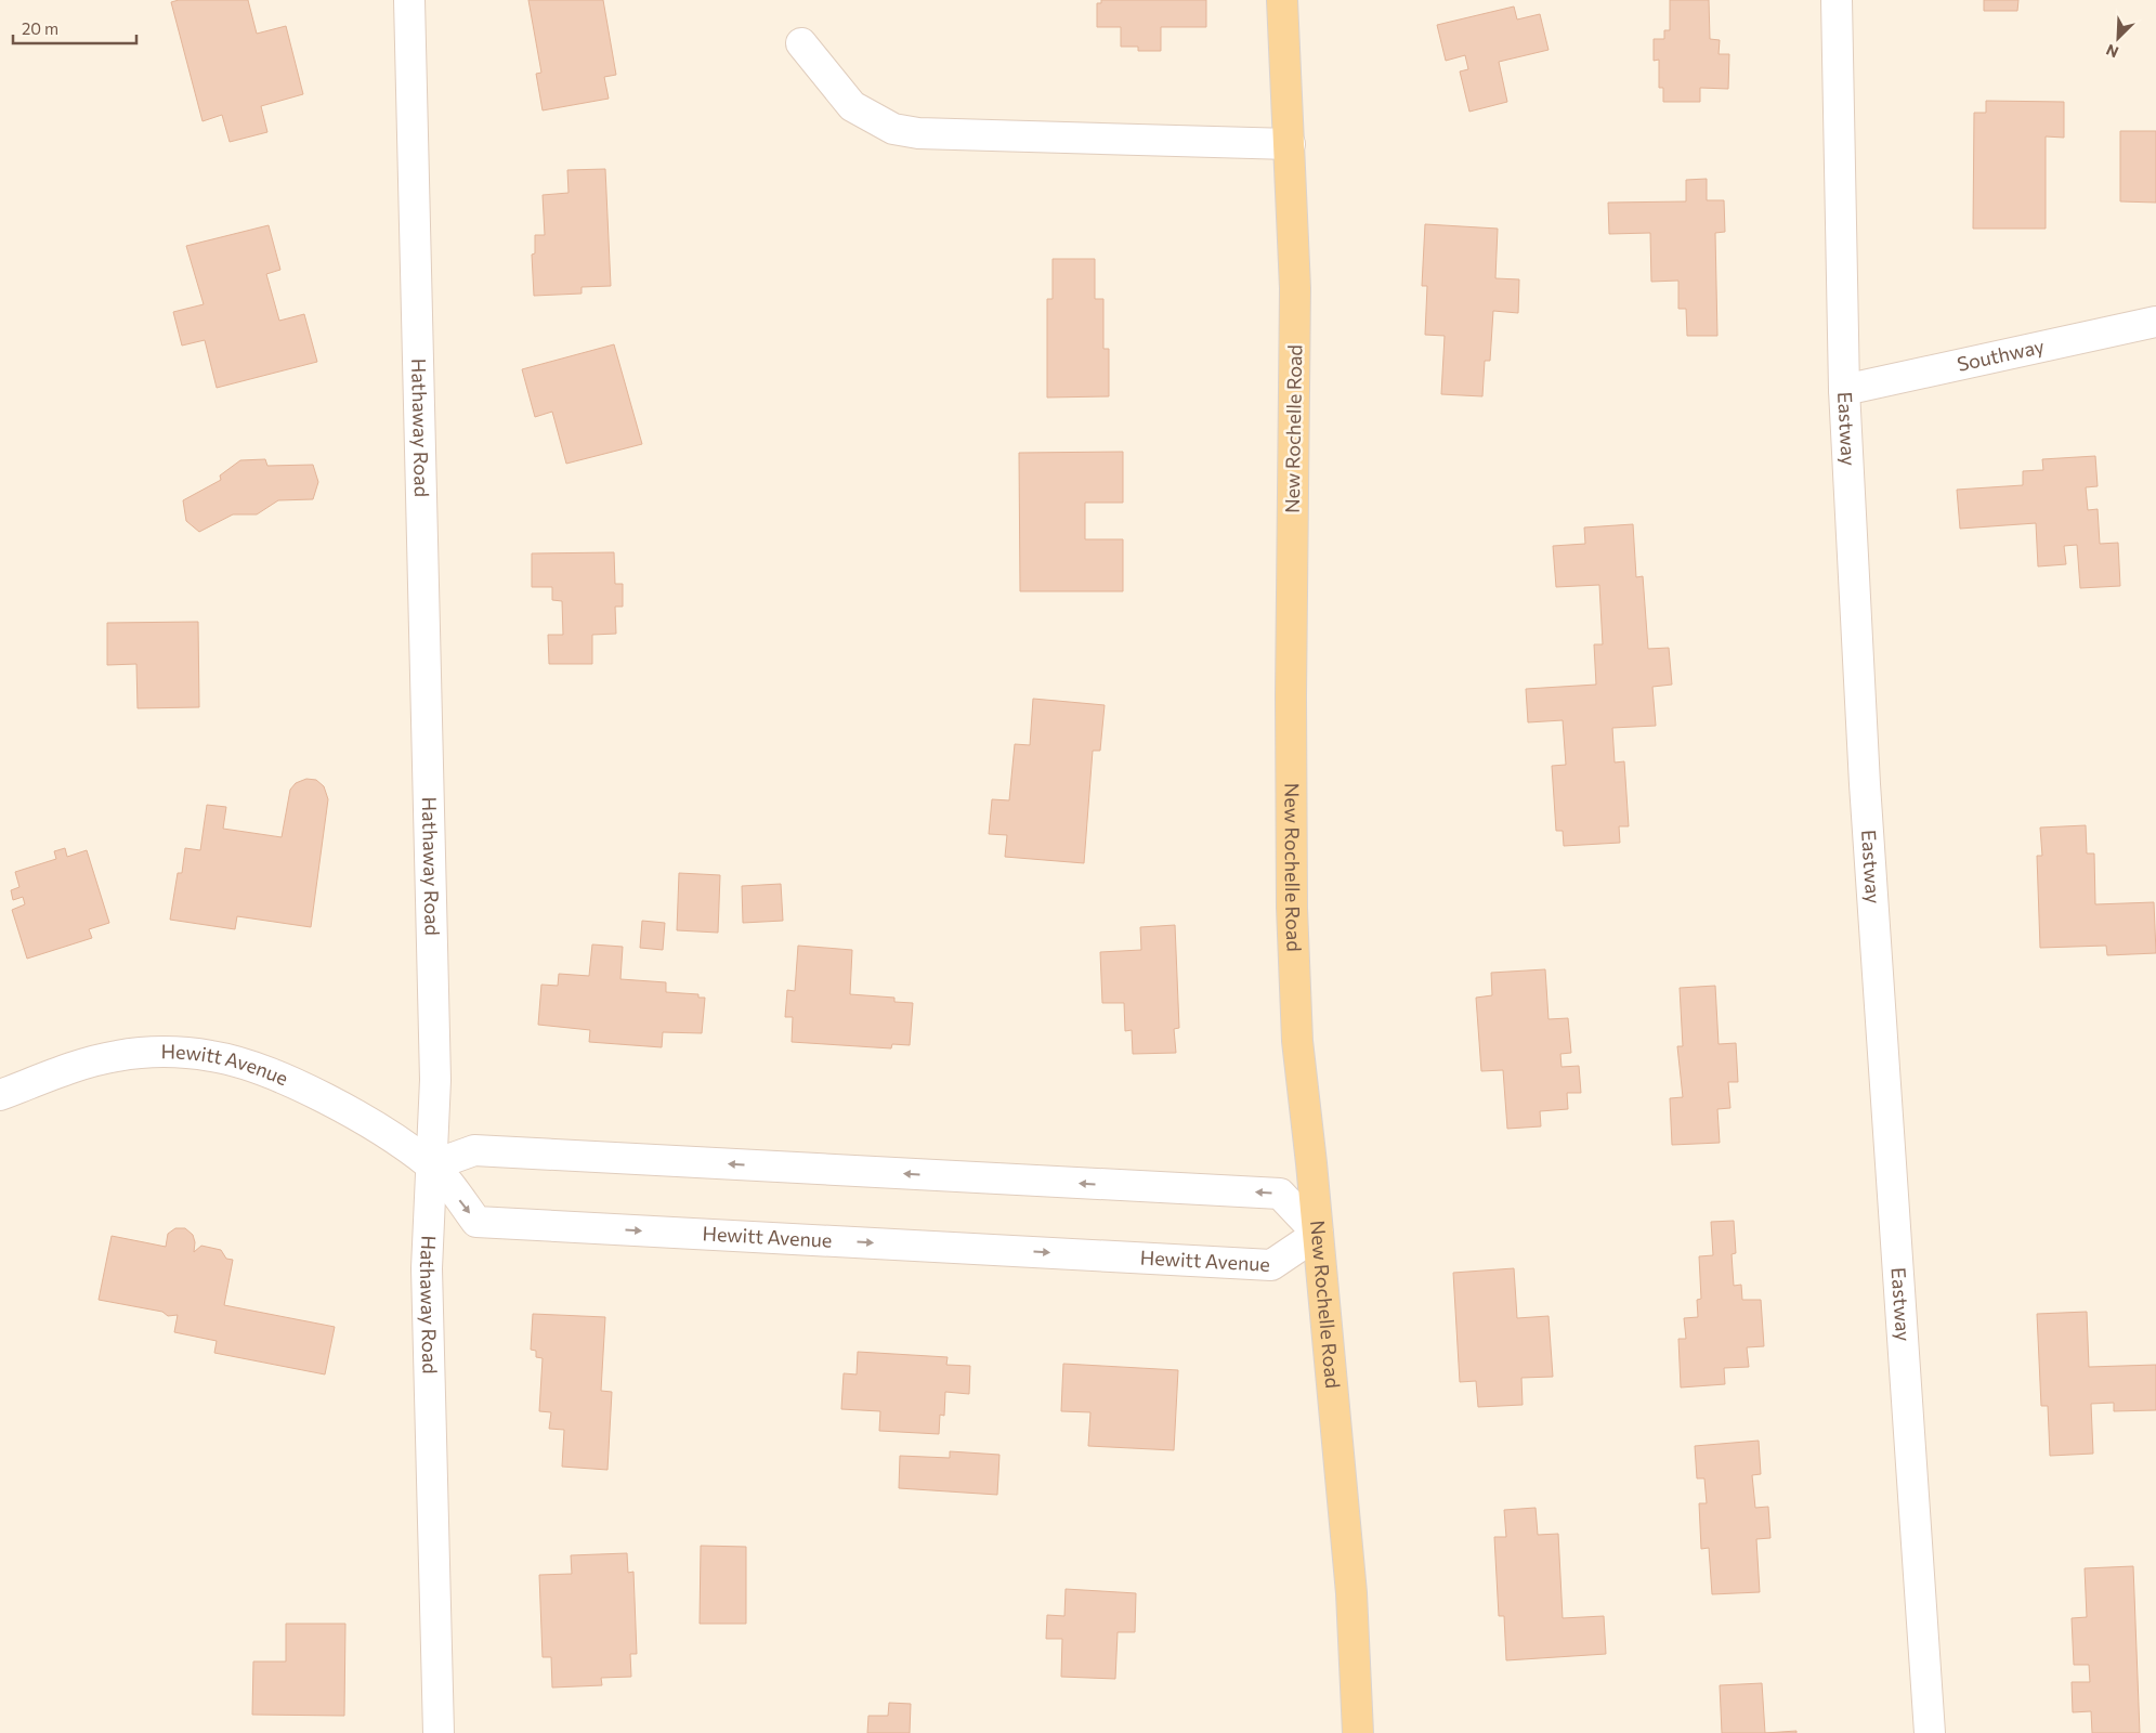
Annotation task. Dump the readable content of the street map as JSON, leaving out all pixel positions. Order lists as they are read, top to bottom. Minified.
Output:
{"streets":{"main road":["New Rochelle Road"],"street":["Southway","Hathaway Road","Eastway","Hewitt Avenue"]},"crossings":[["Southway","Eastway"],["Hathaway Road","Hewitt Avenue"],["New Rochelle Road","Hewitt Avenue"]],"scale_bar":"20 m","north":"bottom left"}
